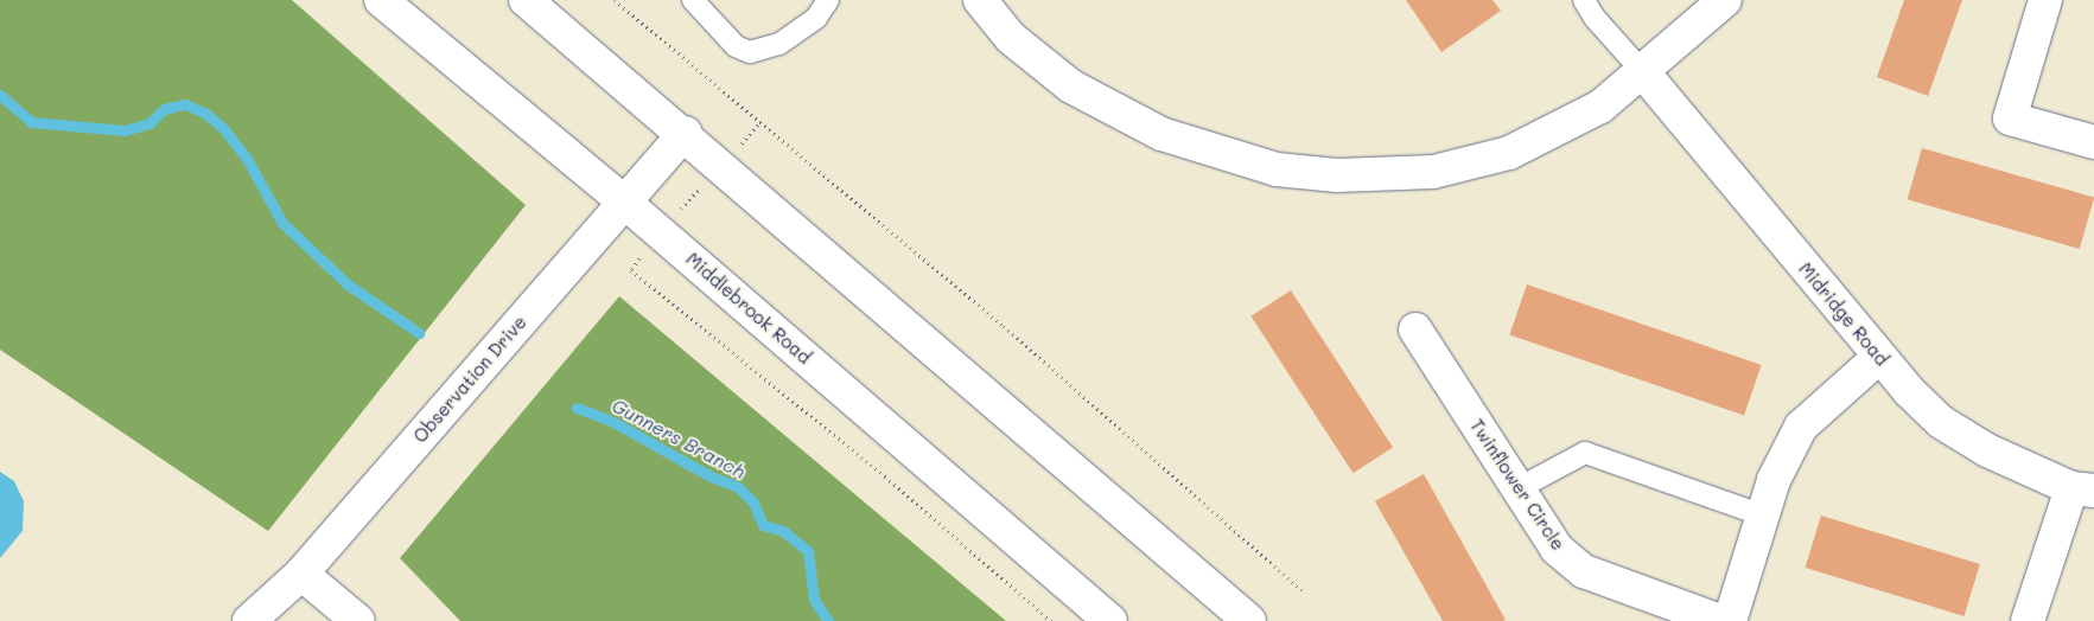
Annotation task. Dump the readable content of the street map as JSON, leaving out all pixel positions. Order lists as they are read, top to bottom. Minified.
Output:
{"streets":{"street":["Middlebrook Road","Midridge Road","Observation Drive","Twinflower Circle"]},"crossings":[["Middlebrook Road","Observation Drive"]],"water":["Gunners Branch"]}
